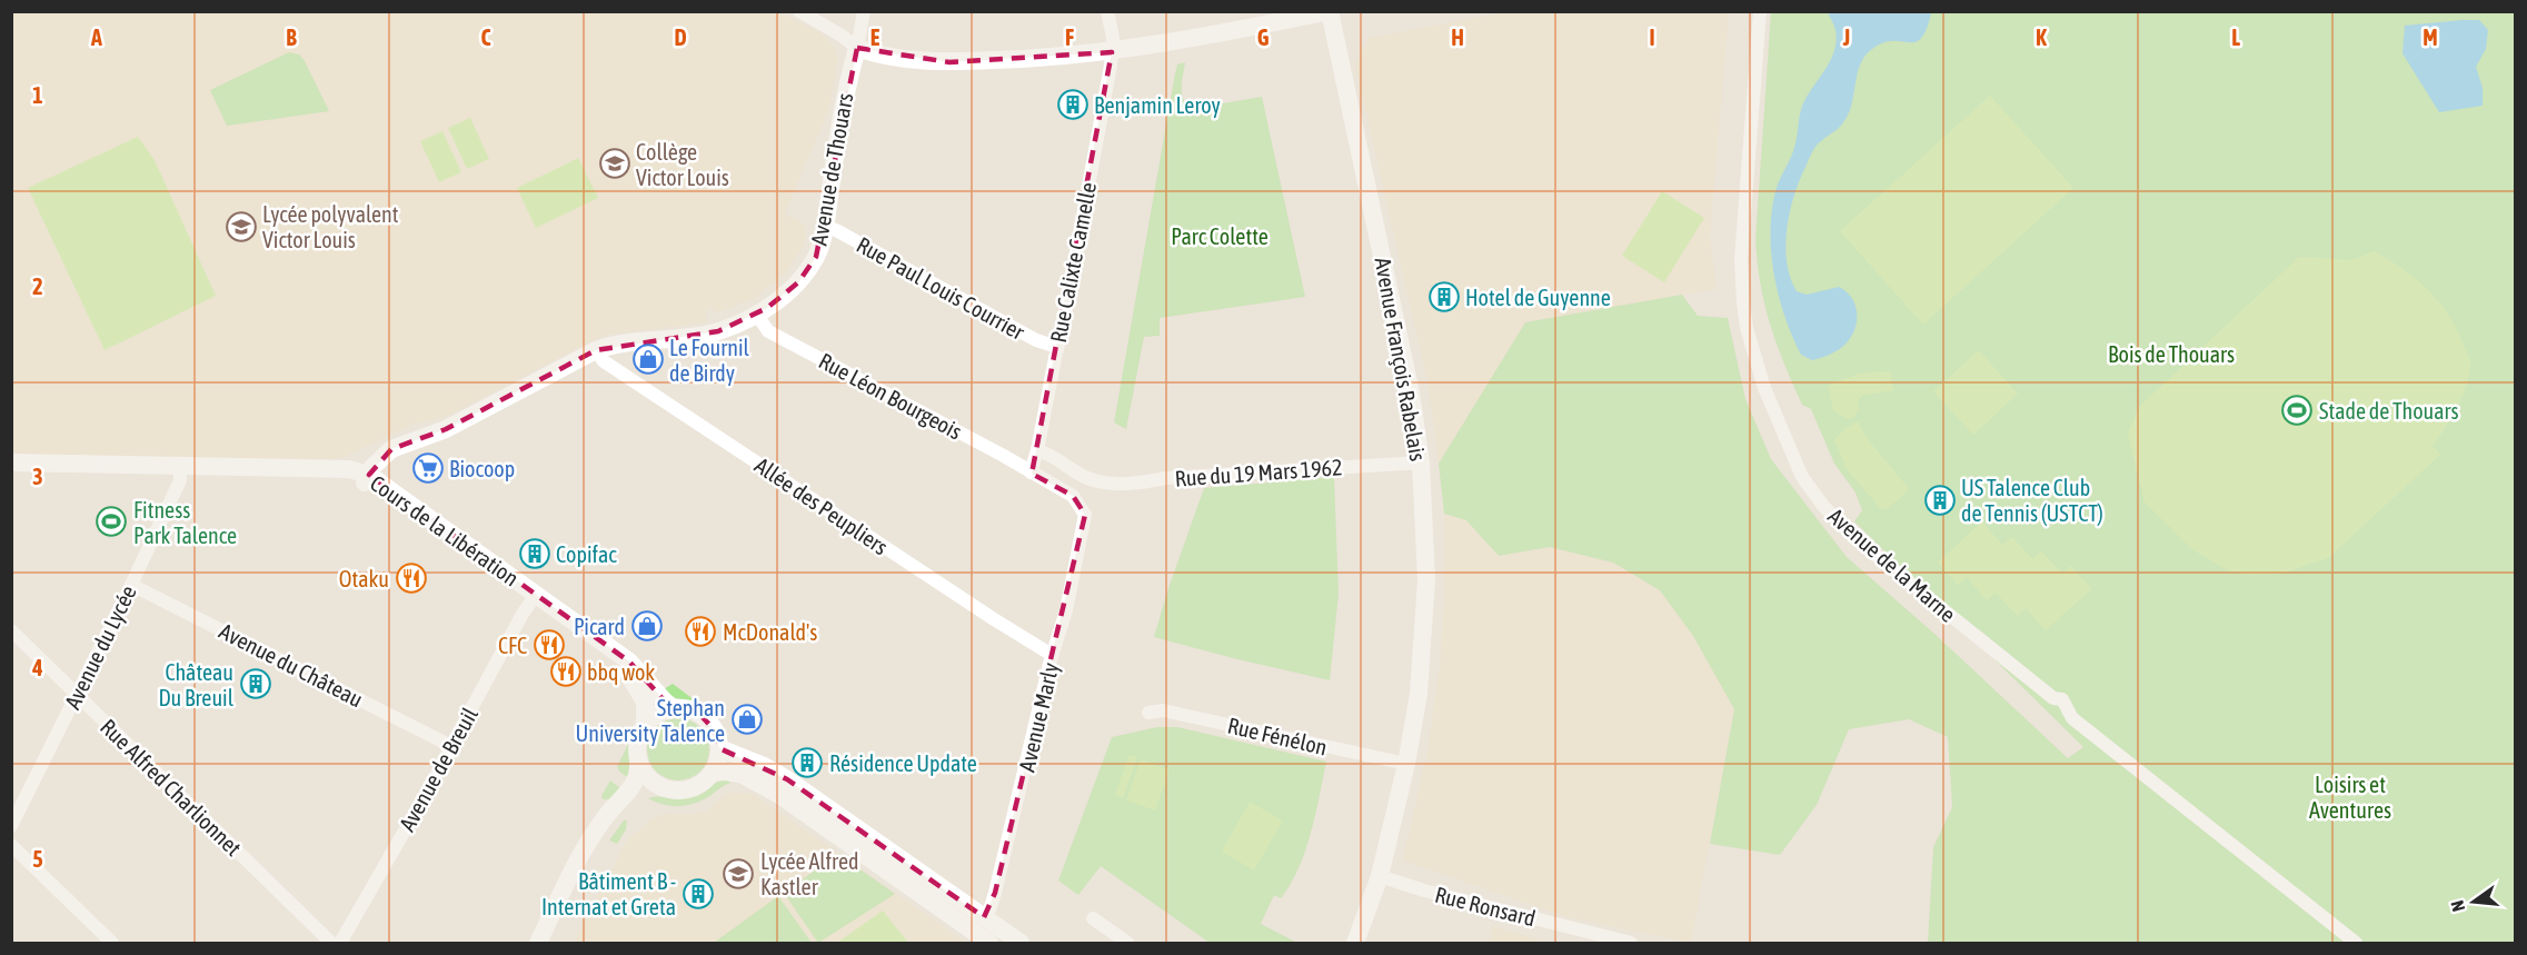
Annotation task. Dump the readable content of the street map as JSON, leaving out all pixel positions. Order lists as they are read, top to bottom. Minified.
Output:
{"streets":{"street":["Avenue de Thouars","Rue Calixte Camelle","Rue Paul Louis Courrier","Avenue François Rabelais","Rue Léon Bourgeois","Rue du 19 Mars 1962","Allée des Peupliers","Cours de la Libération","Avenue de la Marne","Avenue du Lycée","Avenue du Château","Avenue Marly","Rue Fénélon","Avenue de Breuil","Rue Alfred Charlionnet","Rue Ronsard"]},"crossings":[["Avenue de Thouars","Rue Paul Louis Courrier"],["Avenue de Thouars","Rue Léon Bourgeois"],["Avenue de Thouars","Allée des Peupliers"],["Avenue de Thouars","Cours de la Libération"],["Rue Calixte Camelle","Rue Paul Louis Courrier"],["Rue Calixte Camelle","Rue Léon Bourgeois"],["Rue Calixte Camelle","Rue du 19 Mars 1962"],["Avenue François Rabelais","Rue du 19 Mars 1962"],["Avenue François Rabelais","Rue Fénélon"],["Avenue François Rabelais","Rue Ronsard"],["Rue Léon Bourgeois","Avenue Marly"],["Allée des Peupliers","Avenue Marly"],["Cours de la Libération","Avenue du Lycée"],["Cours de la Libération","Avenue de Breuil"],["Avenue du Lycée","Avenue du Château"],["Avenue du Lycée","Rue Alfred Charlionnet"],["Avenue du Château","Avenue de Breuil"]],"parks":["Parc Colette","Bois de Thouars","Loisirs et Aventures"],"places":{"building":["Benjamin Leroy","Hotel de Guyenne","US Talence Club de Tennis (USTCT)","Copifac","Château Du Breuil","Résidence Update","Bâtiment B - Internat et Greta"],"school or university":["Collège Victor Louis","Lycée polyvalent Victor Louis","Lycée Alfred Kastler"],"shop":["Le Fournil de Birdy","Picard","Stephan University Talence"],"sports":["Stade de Thouars","Fitness Park Talence"],"supermarket":["Biocoop"],"restaurant":["Otaku","McDonald's","CFC","bbq wok"]},"north":"left","grid":{"columns":["A","B","C","D","E","F","G","H","I","J","K","L","M"],"rows":["1","2","3","4","5"]}}
